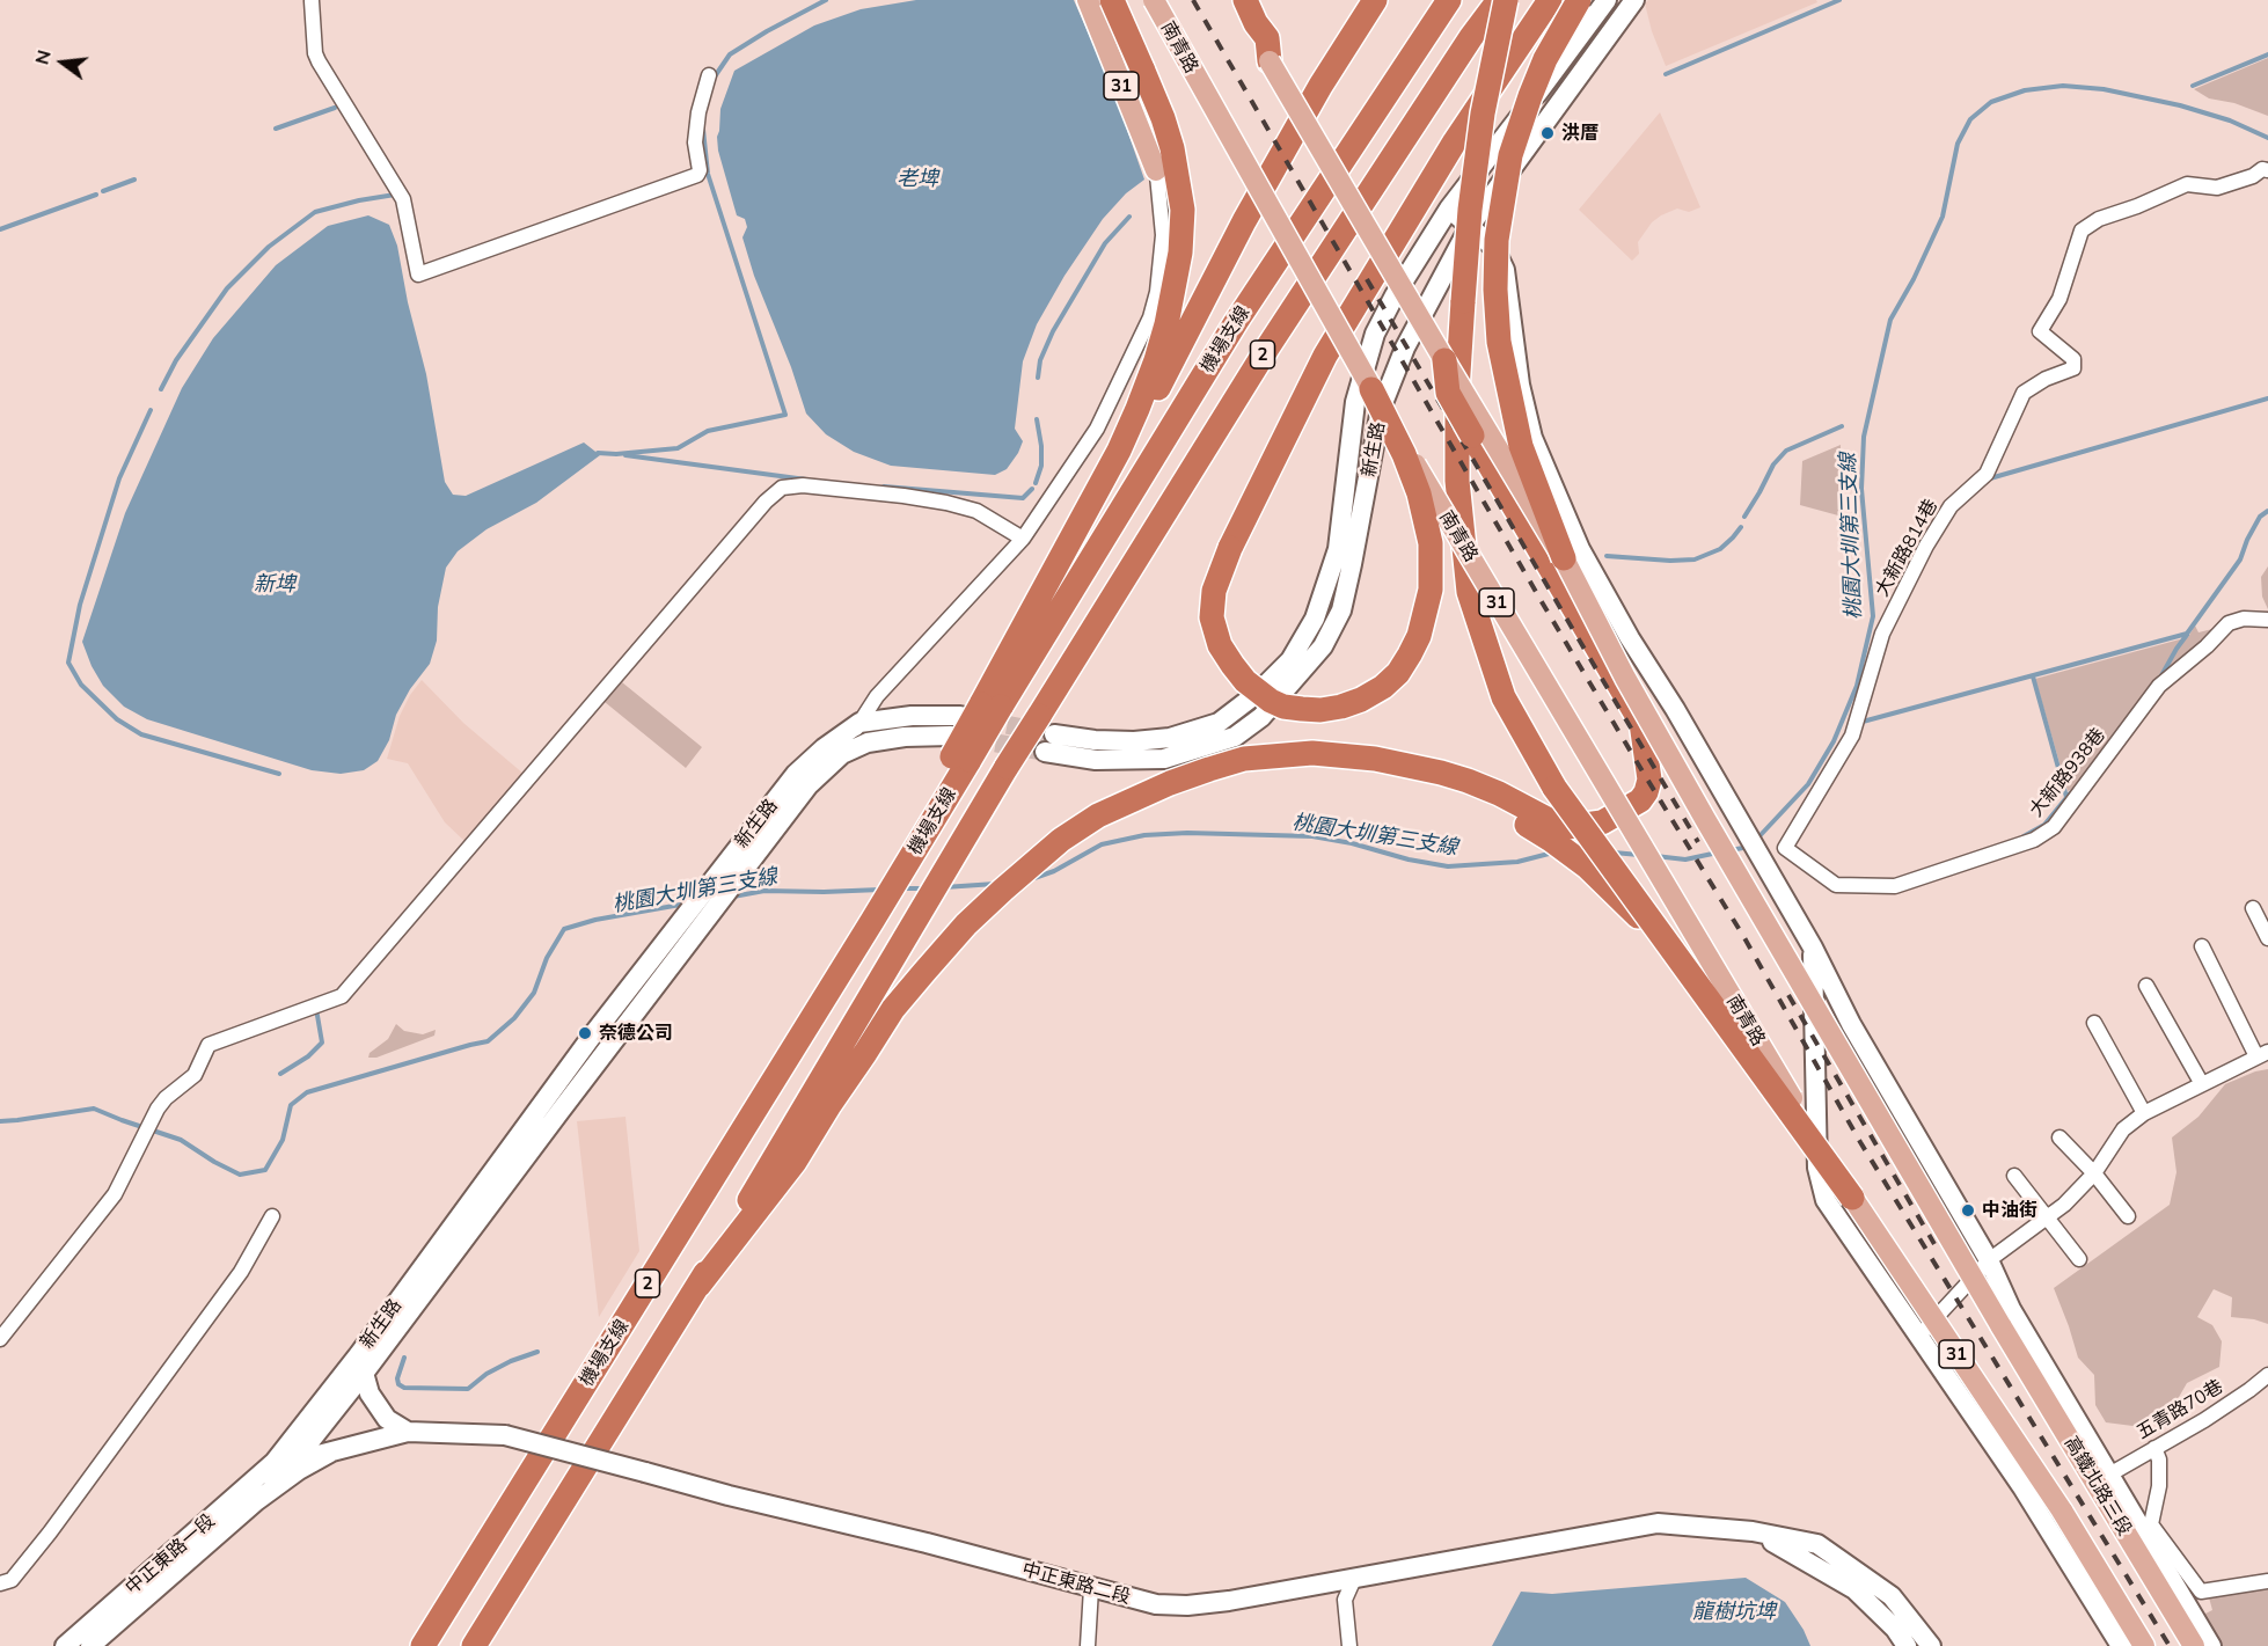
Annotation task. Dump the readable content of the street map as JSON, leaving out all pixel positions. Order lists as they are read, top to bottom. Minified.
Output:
{"streets":{"highway":["機場支線","2"],"main road":["南青路","31","新生路","高鐵北路三段","中正東路一段","中正東路二段"],"street":["大新路814巷","大新路938巷","五青路70巷"]},"crossings":[["機場支線","新生路"],["新生路","中正東路一段"],["大新路814巷","大新路938巷"],["五青路70巷","高鐵北路三段"],["中正東路一段","中正東路二段"]],"water":["老埤","桃園大圳第三支線","新埤","龍樹坑埤"],"places":["洪厝","奈德公司","中油街"],"north":"left"}
